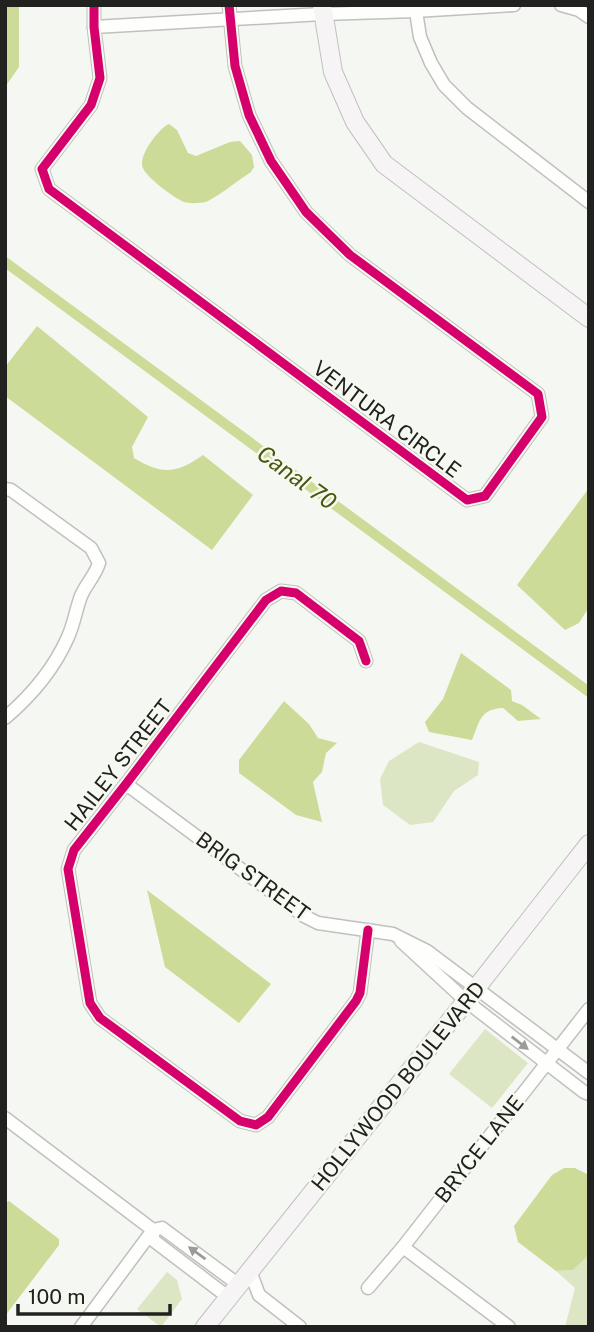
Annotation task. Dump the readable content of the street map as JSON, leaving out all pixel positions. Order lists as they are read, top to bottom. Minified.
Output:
{"streets":{"street":["VENTURA CIRCLE","HAILEY STREET","BRIG STREET","HOLLYWOOD BOULEVARD","BRYCE LANE"]},"crossings":[["HAILEY STREET","BRIG STREET"],["BRIG STREET","HOLLYWOOD BOULEVARD"]],"water":["Canal 70"],"scale_bar":"100 m"}
